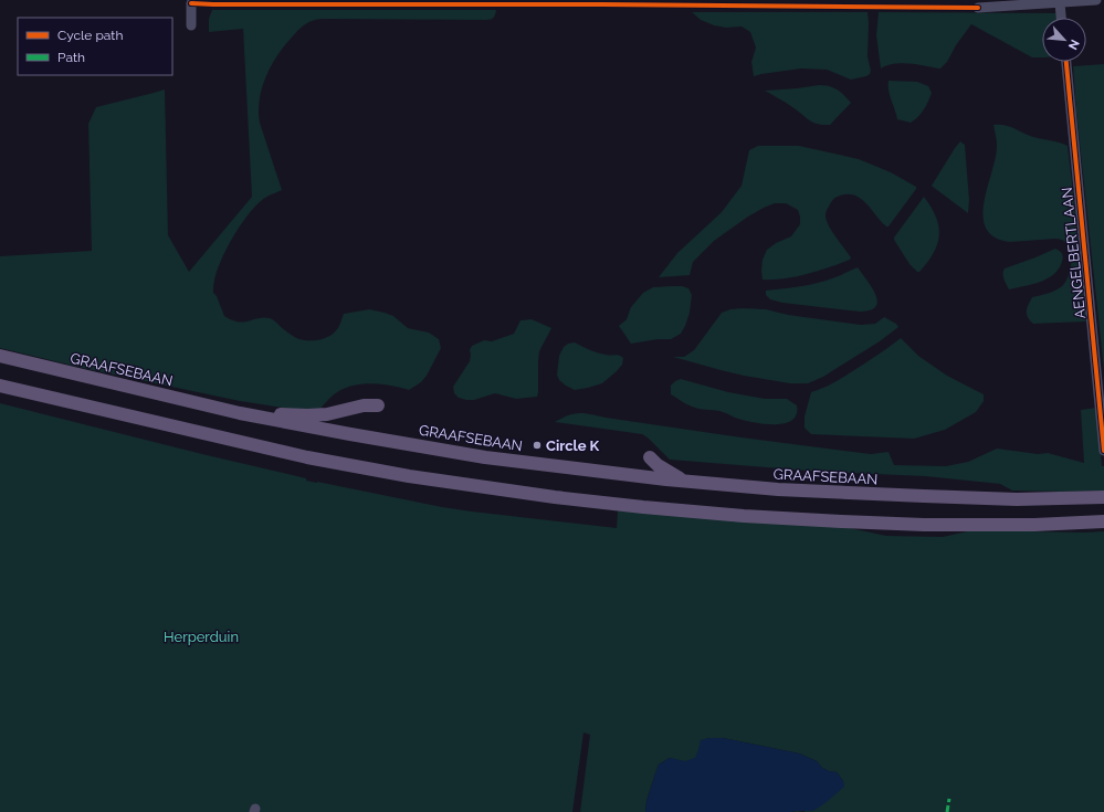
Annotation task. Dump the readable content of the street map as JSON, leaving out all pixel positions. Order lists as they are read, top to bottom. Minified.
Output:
{"streets":{"main road":["GRAAFSEBAAN"],"street":["AENGELBERTLAAN"]},"parks":["Herperduin"],"places":["Circle K"],"legend":["Cycle path","Path"],"north":"bottom right"}
